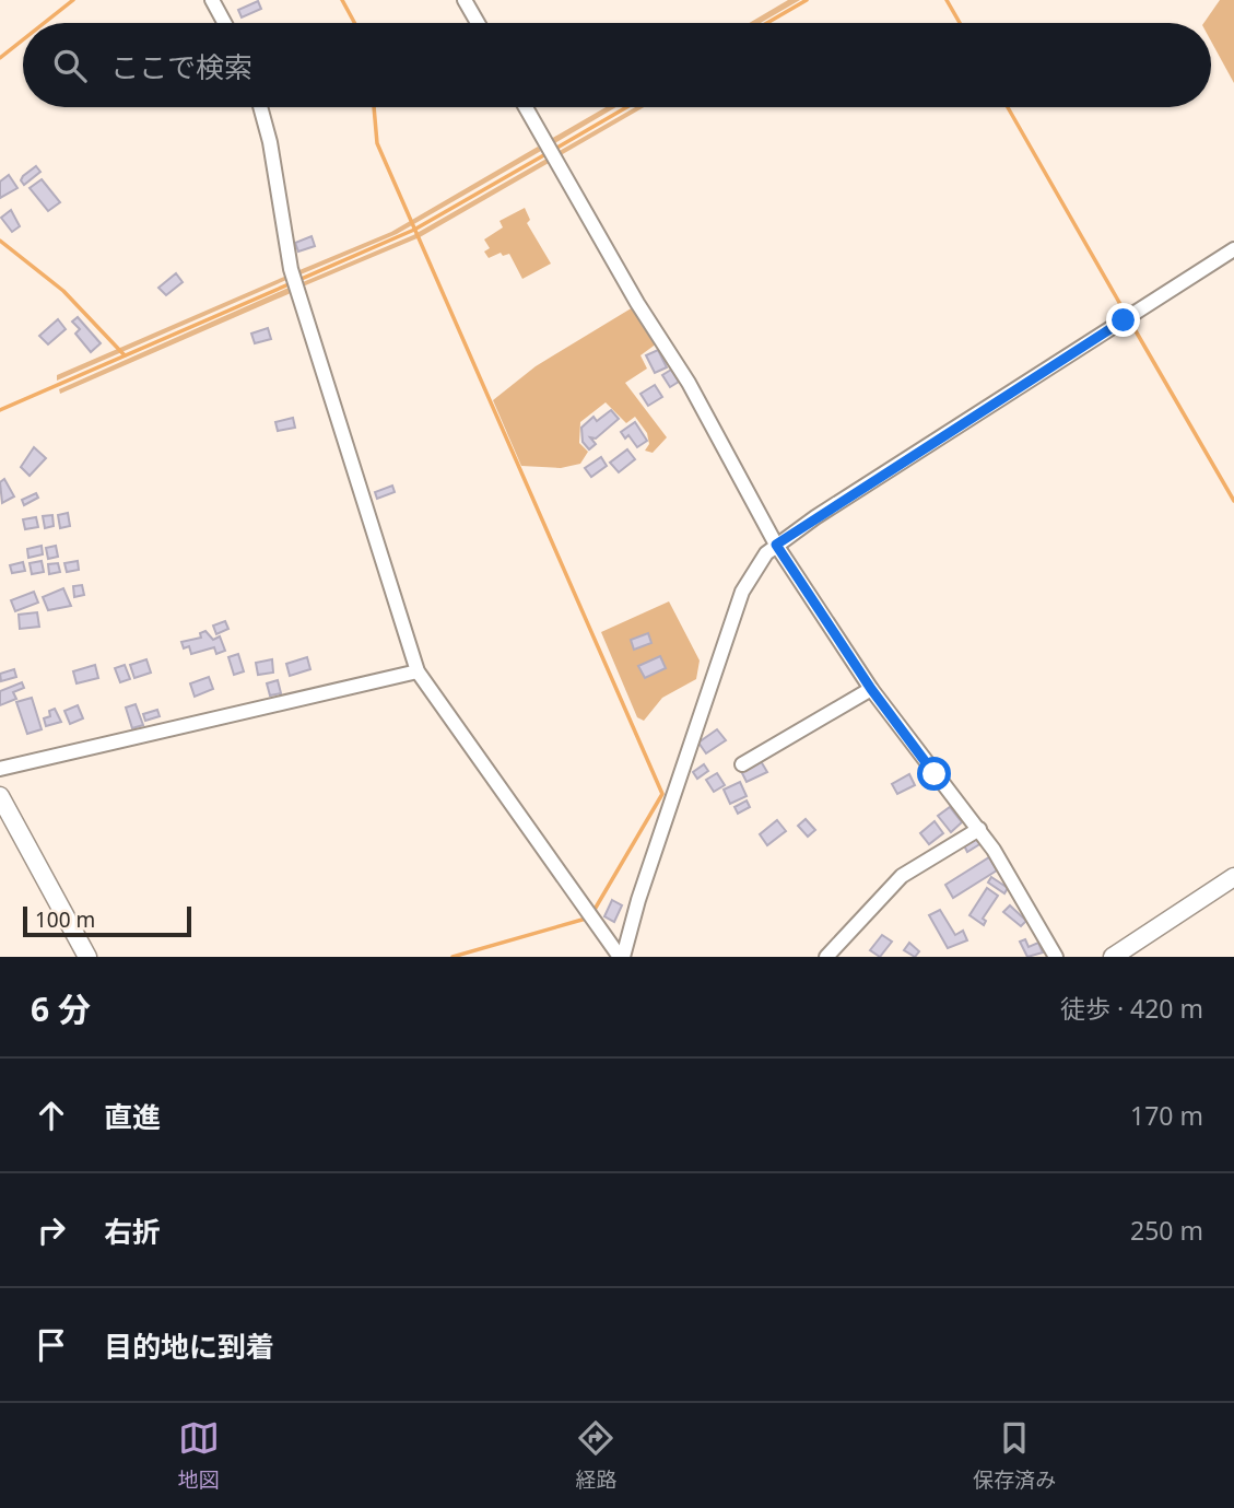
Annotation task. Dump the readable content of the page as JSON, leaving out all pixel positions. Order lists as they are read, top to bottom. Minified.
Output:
{"scale_bar":"100 m","page":{"search":"ここで検索","scale":"100 m","heading":["6 分","徒歩 · 420 m"],"list":[["直進","170 m"],["右折","250 m"],"目的地に到着"],"nav":["地図","経路","保存済み"]}}
